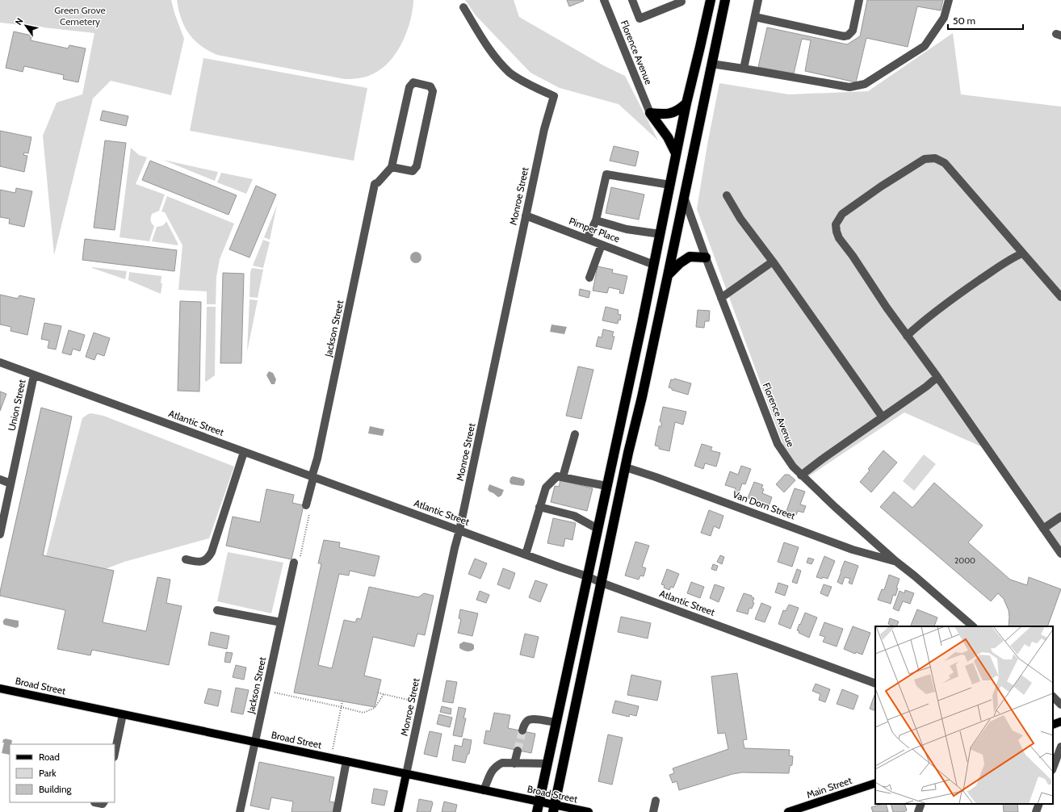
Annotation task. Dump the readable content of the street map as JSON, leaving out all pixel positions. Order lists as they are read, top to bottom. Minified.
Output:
{"streets":{"main road":["Monroe Street","Broad Street","Main Street"],"street":["Florence Avenue","Pimper Place","Jackson Street","Union Street","Atlantic Street","Van Dorn Street"]},"crossings":[["Florence Avenue","Van Dorn Street"],["Monroe Street","Pimper Place"],["Monroe Street","Atlantic Street"],["Monroe Street","Broad Street"],["Jackson Street","Atlantic Street"],["Jackson Street","Broad Street"],["Union Street","Atlantic Street"]],"parks":["Green Grove Cemetery"],"house_numbers":["2000"],"legend":["Road","Park","Building"],"scale_bar":"50 m","north":"top left"}
